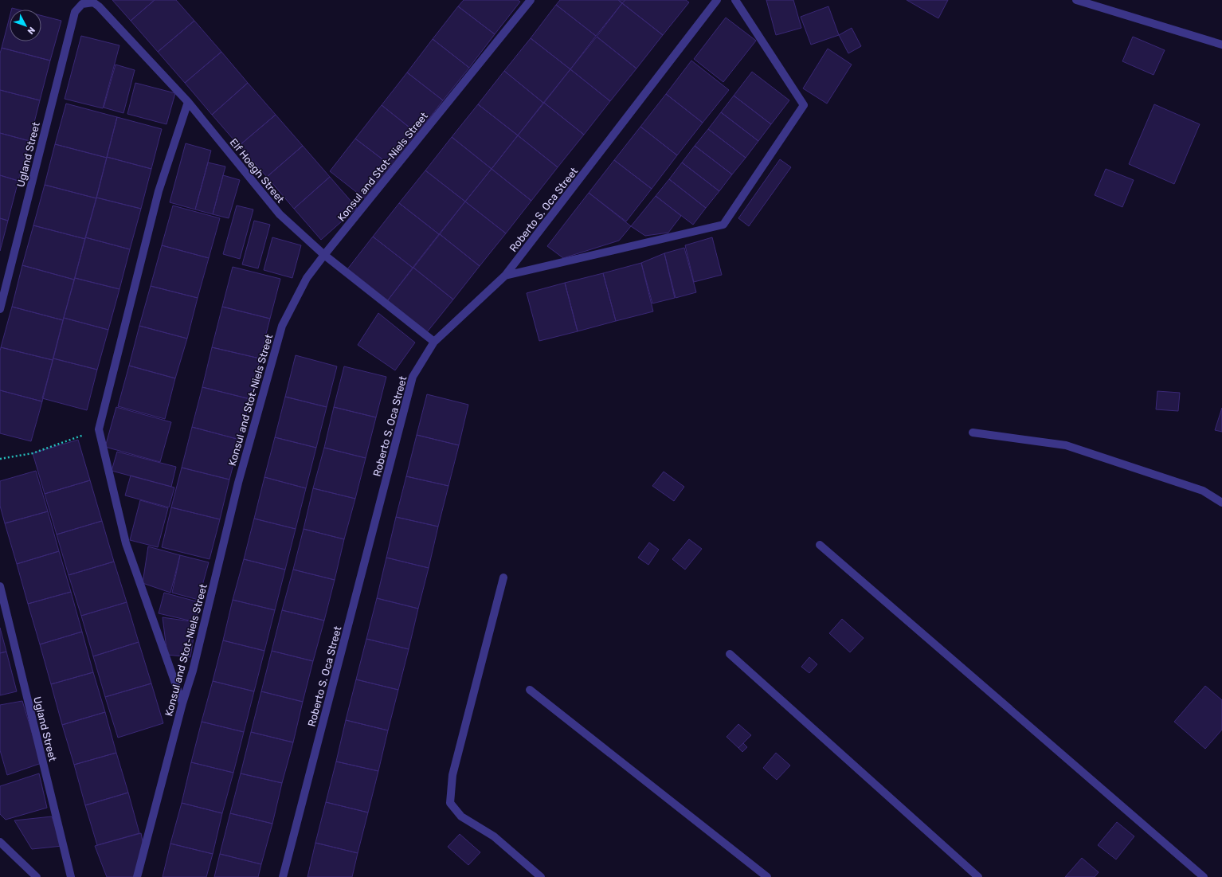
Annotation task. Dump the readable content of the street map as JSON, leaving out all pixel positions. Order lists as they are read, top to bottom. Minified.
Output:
{"streets":{"street":["Ugland Street","Konsul and Stot-Niels Street","Elf Hoegh Street","Roberto S. Oca Street"]},"crossings":[["Ugland Street","Elf Hoegh Street"],["Konsul and Stot-Niels Street","Elf Hoegh Street"],["Elf Hoegh Street","Roberto S. Oca Street"]],"north":"bottom right"}
